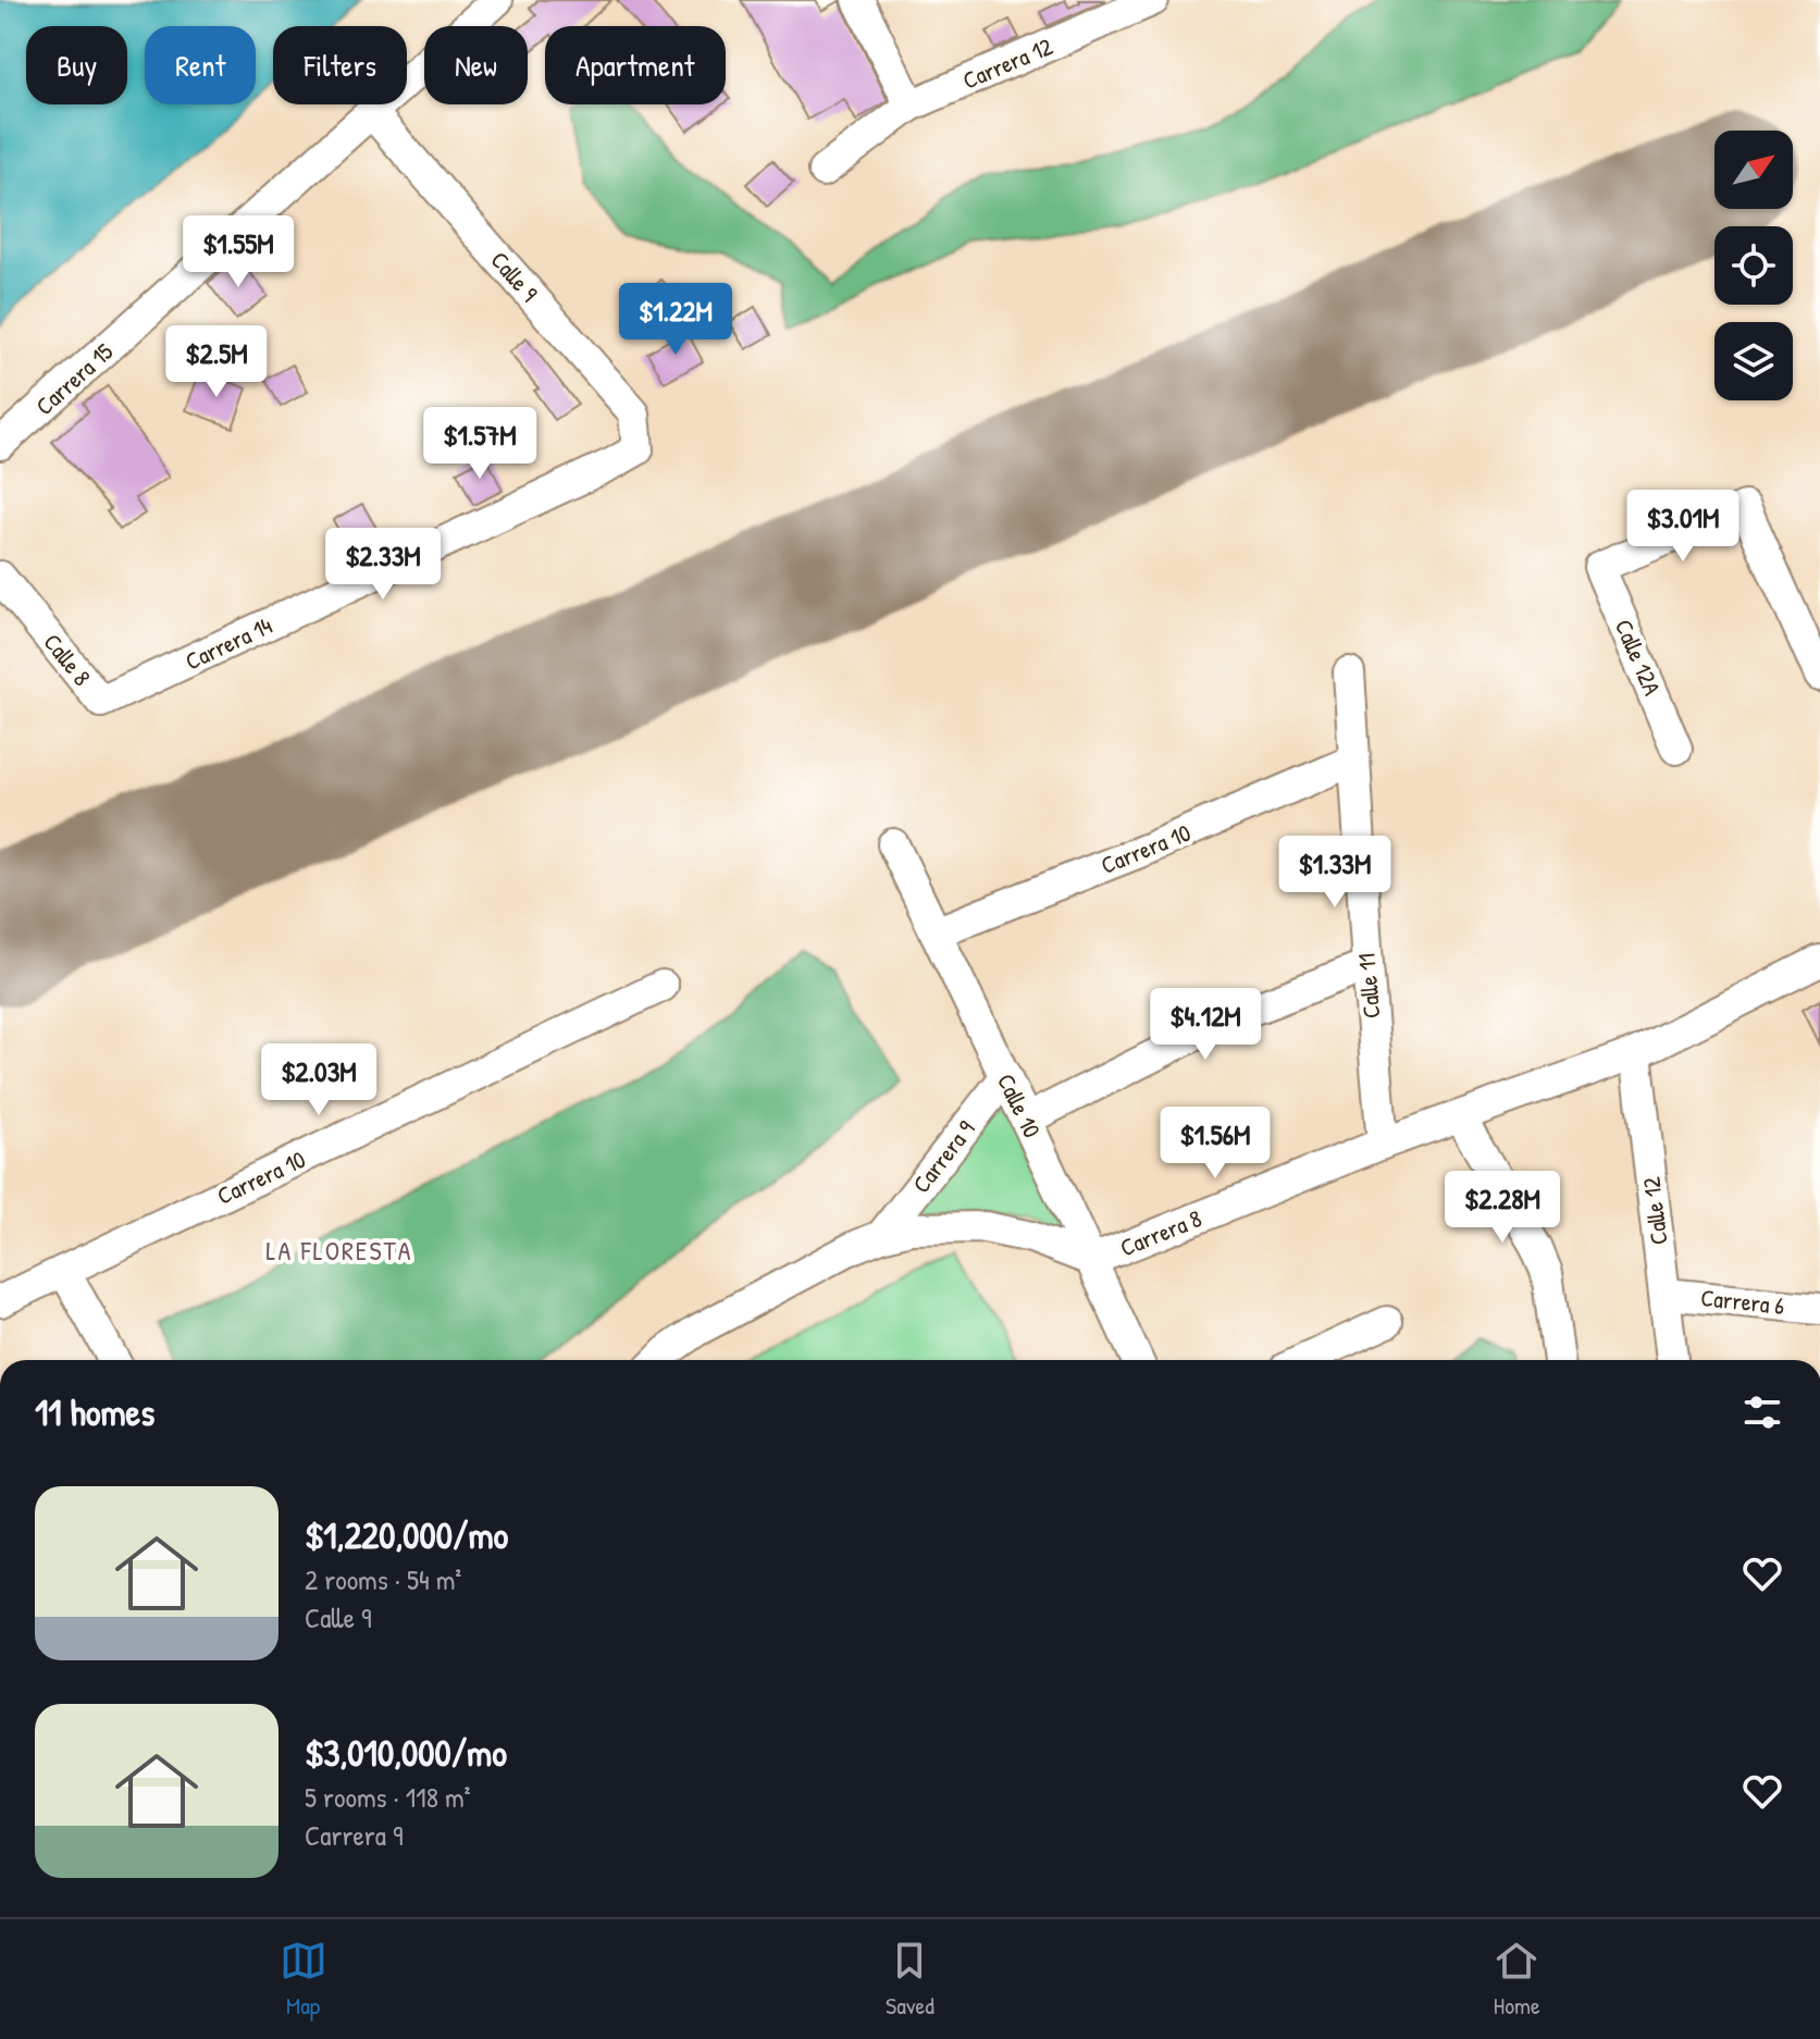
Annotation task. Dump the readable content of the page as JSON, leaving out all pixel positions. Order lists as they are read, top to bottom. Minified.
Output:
{"streets":{"street":["Carrera 12","Calle 9","Carrera 15","Carrera 14","Calle 12A","Calle 8","Carrera 10","Calle 11","Calle 10","Carrera 9","Calle 12","Carrera 8","Carrera 6"]},"crossings":[["Calle 9","Carrera 15"],["Calle 9","Carrera 14"],["Carrera 14","Calle 8"],["Carrera 10","Calle 11"],["Carrera 10","Calle 10"],["Calle 11","Carrera 8"],["Calle 10","Carrera 9"],["Calle 10","Carrera 8"],["Carrera 9","Carrera 8"],["Calle 12","Carrera 8"],["Calle 12","Carrera 6"]],"districts":["LA FLORESTA"],"north":"top right","page":{"chip":["Buy","Rent","Filters","New","Apartment"],"price":["$1.55M","$1.22M","$2.5M","$1.57M","$3.01M","$2.33M","$1.33M","$4.12M","$2.03M","$1.56M","$2.28M"],"heading":"11 homes","list":[{"name":"$1,220,000/mo","note":"2 rooms · 54 m² · Calle 9"},{"name":"$3,010,000/mo","note":"5 rooms · 118 m² · Carrera 9"}],"tabs":["Map","Saved","Home"]}}
